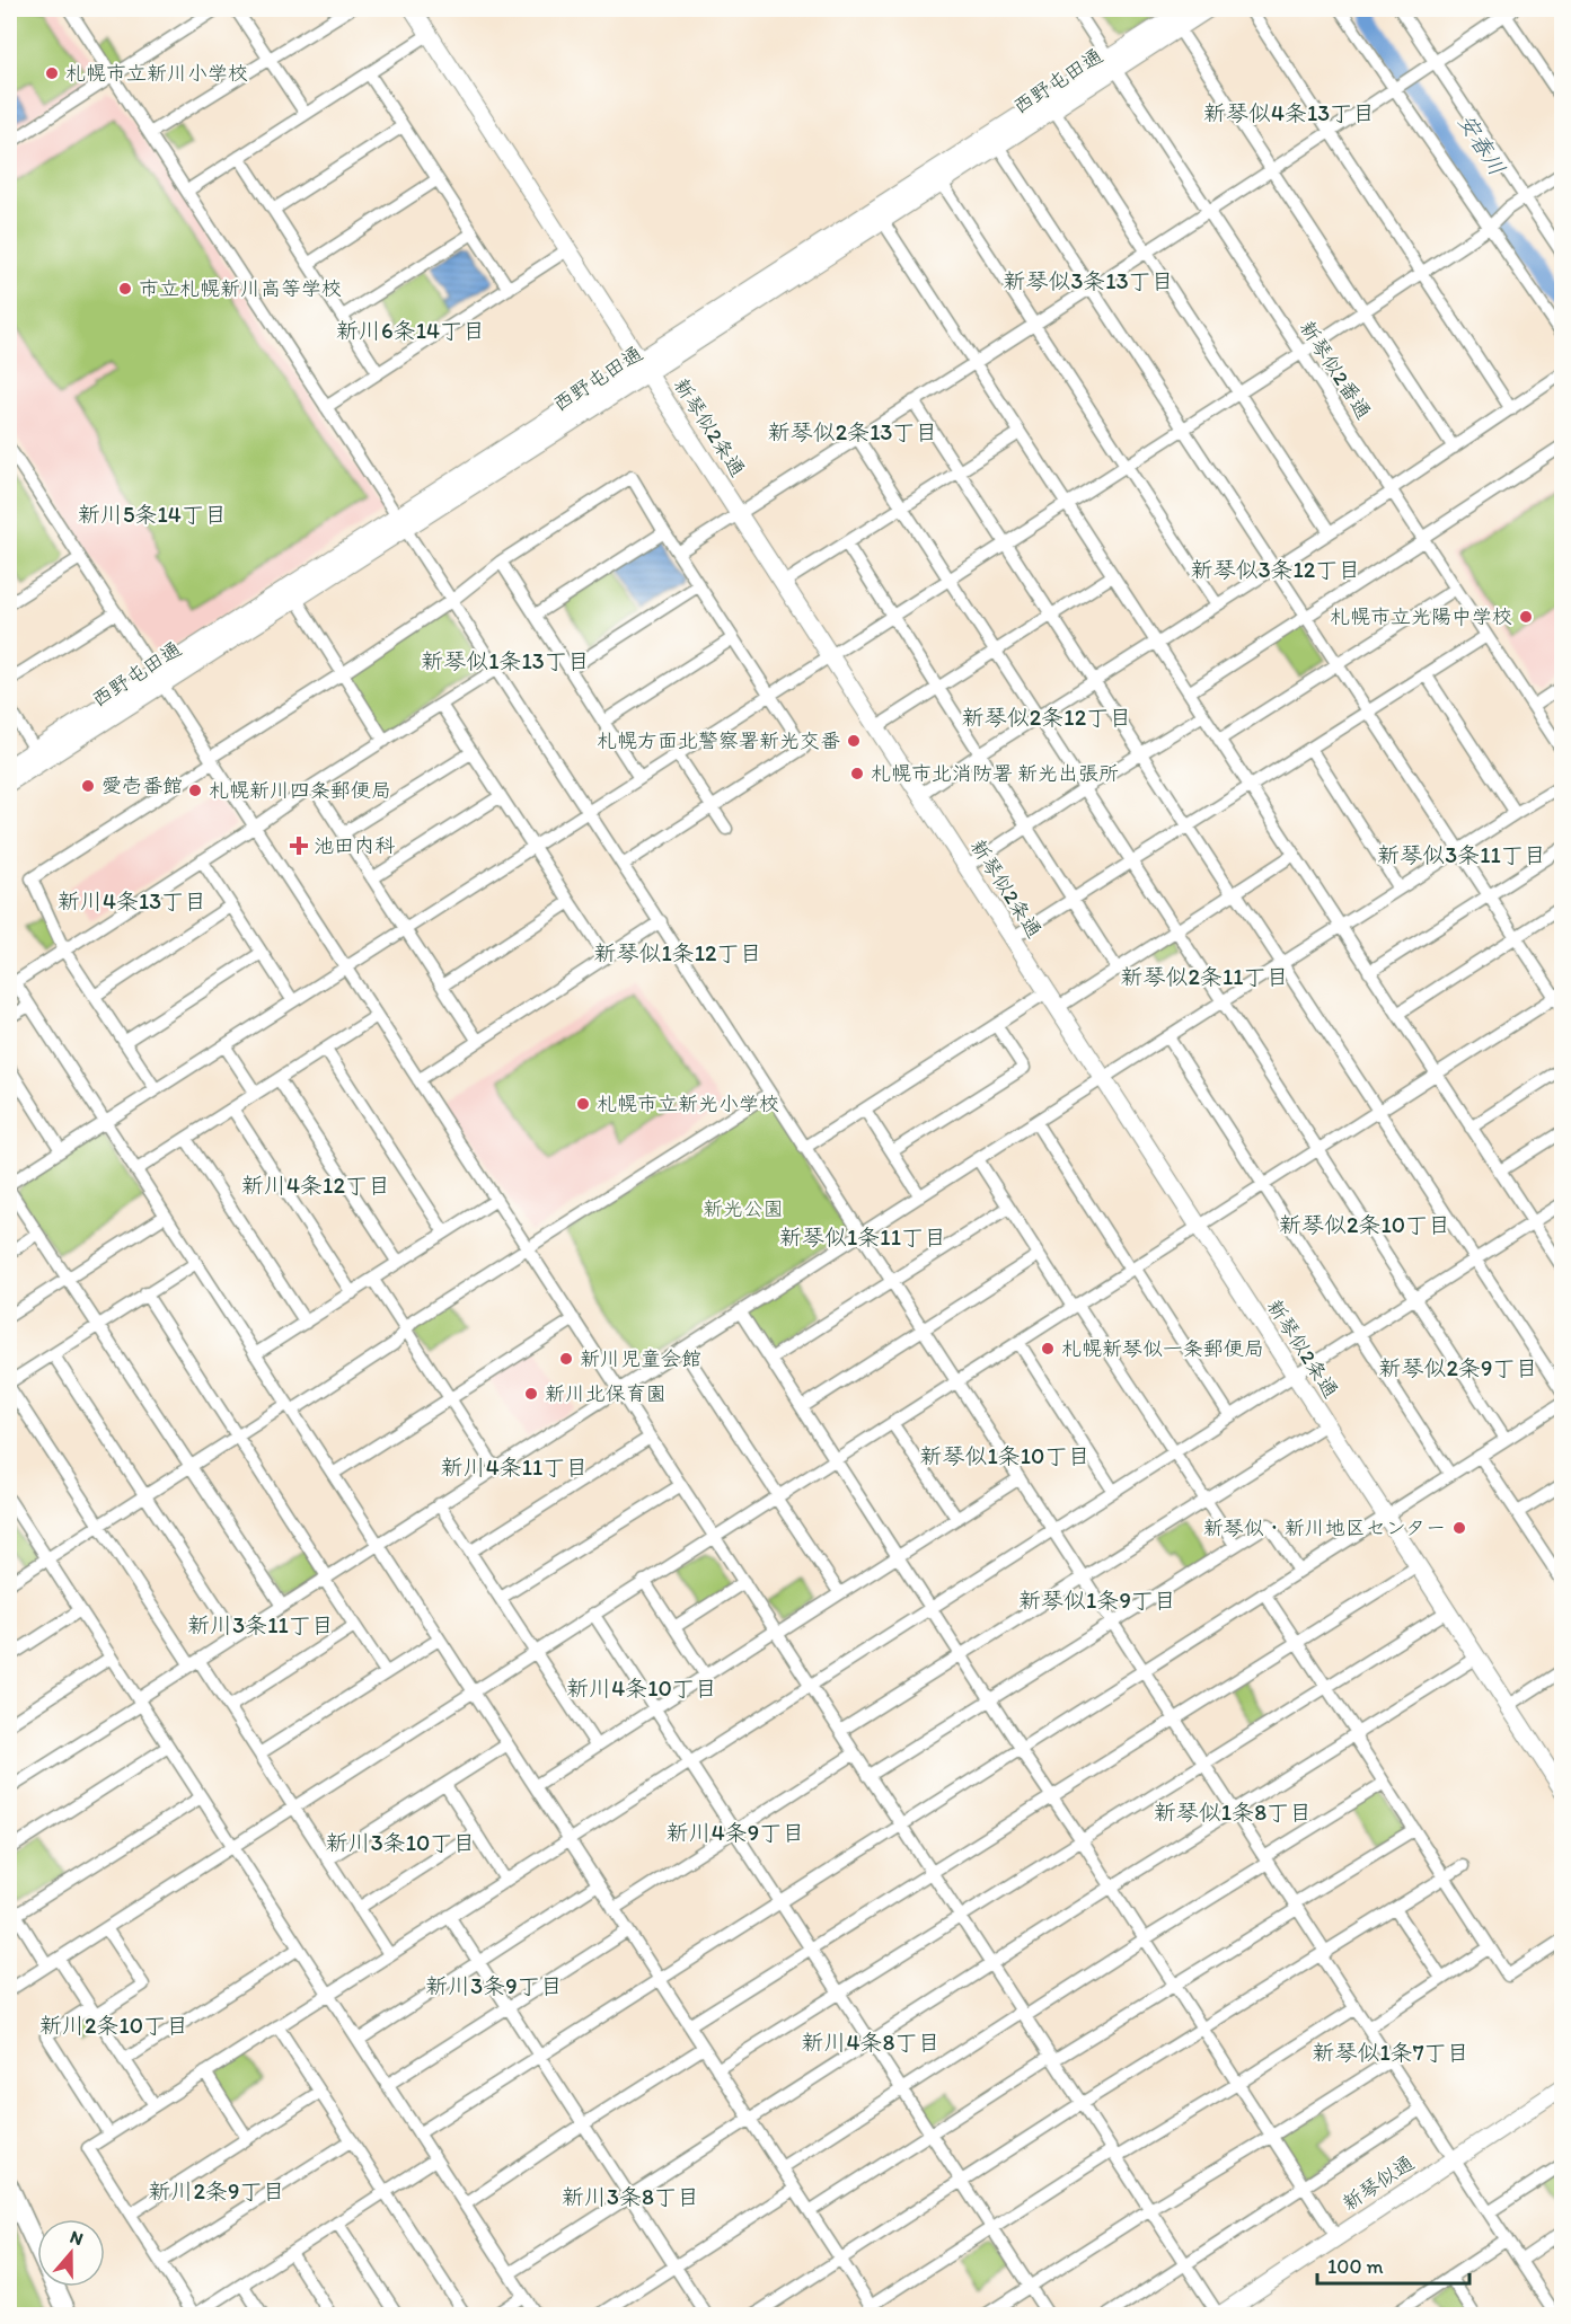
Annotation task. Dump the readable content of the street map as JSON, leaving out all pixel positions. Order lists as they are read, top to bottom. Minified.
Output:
{"streets":{"street":["西野屯田通","新琴似2番通","新琴似2条通","新琴似通"]},"crossings":[["西野屯田通","新琴似2番通"],["西野屯田通","新琴似2条通"]],"districts":["新琴似4条13丁目","新琴似3条13丁目","新川6条14丁目","新琴似2条13丁目","新川5条14丁目","新琴似3条12丁目","新琴似1条13丁目","新琴似2条12丁目","新琴似3条11丁目","新川4条13丁目","新琴似1条12丁目","新琴似2条11丁目","新川4条12丁目","新琴似2条10丁目","新琴似1条11丁目","新琴似2条9丁目","新琴似1条10丁目","新川4条11丁目","新琴似1条9丁目","新川3条11丁目","新川4条10丁目","新琴似1条8丁目","新川4条9丁目","新川3条10丁目","新川3条9丁目","新川2条10丁目","新川4条8丁目","新琴似1条7丁目","新川2条9丁目","新川3条8丁目"],"water":["安春川"],"parks":["新光公園"],"places":{"other":["札幌市立新川小学校","市立札幌新川高等学校","札幌市立光陽中学校","札幌方面北警察署新光交番","札幌市北消防署 新光出張所","愛壱番館","札幌新川四条郵便局","札幌市立新光小学校","札幌新琴似一条郵便局","新川児童会館","新川北保育園","新琴似・新川地区センター"],"health":["池田内科"]},"scale_bar":"100 m","north":"top"}
